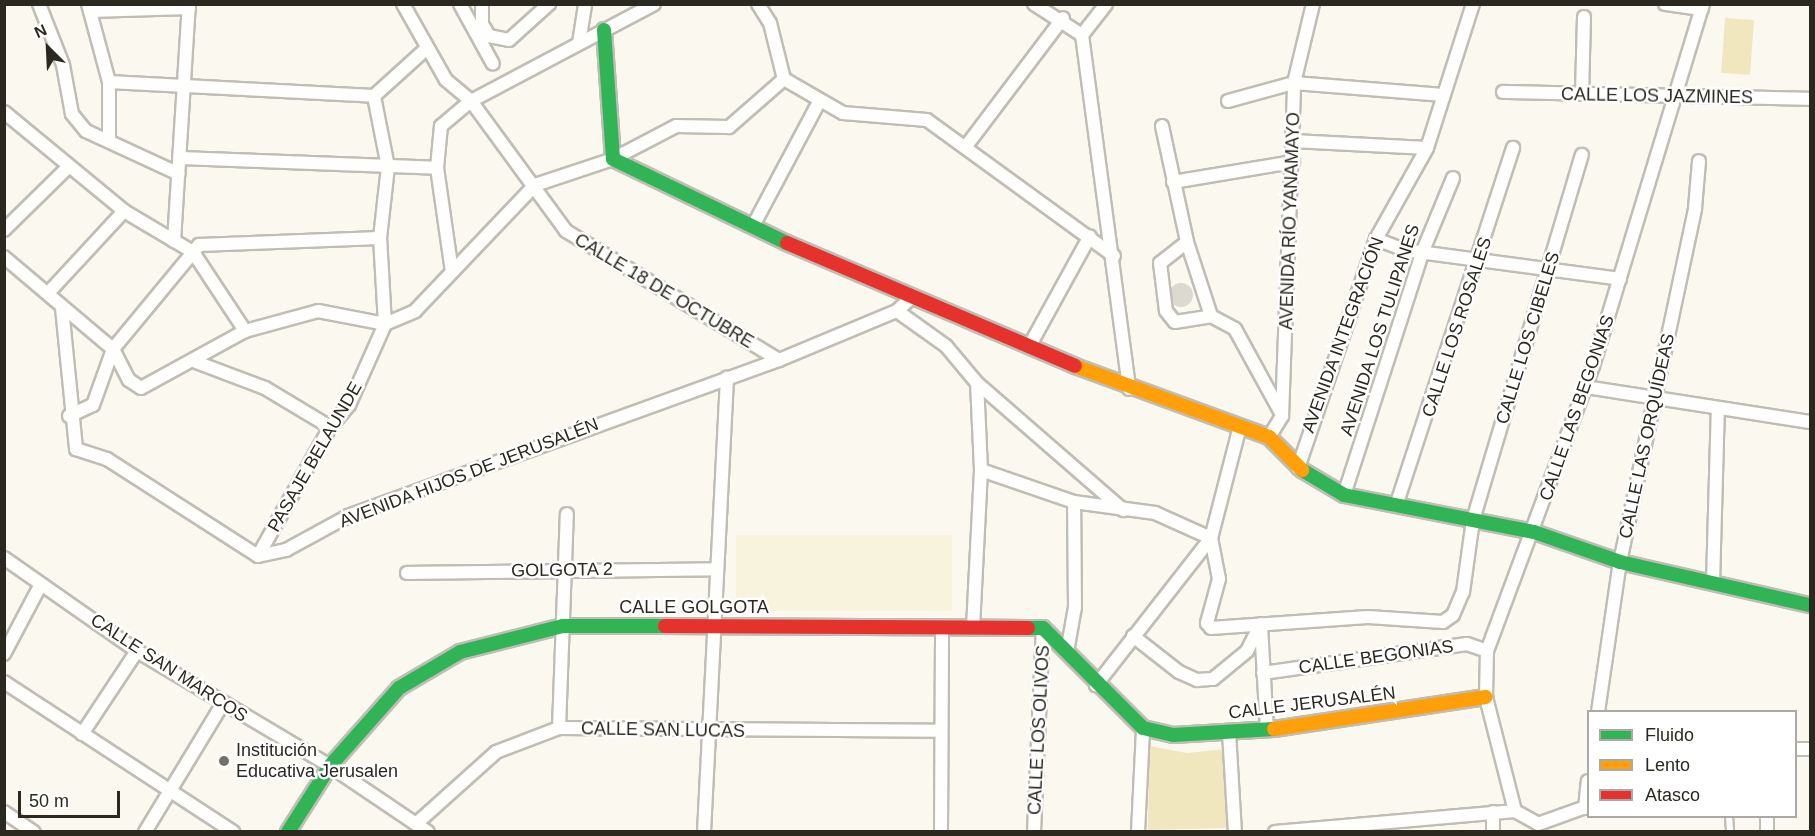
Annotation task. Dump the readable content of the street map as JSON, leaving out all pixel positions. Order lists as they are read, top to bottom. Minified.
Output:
{"streets":{"street":["CALLE LOS JAZMINES","AVENIDA RÍO YANAMAYO","CALLE 18 DE OCTUBRE","CALLE LOS ROSALES","AVENIDA LOS TULIPANES","AVENIDA INTEGRACIÓN","CALLE LOS CIBELES","CALLE LAS BEGONIAS","CALLE LAS ORQUÍDEAS","PASAJE BELAUNDE","AVENIDA HIJOS DE JERUSALÉN","GOLGOTA 2","CALLE GOLGOTA","CALLE BEGONIAS","CALLE SAN MARCOS","CALLE JERUSALÉN","CALLE SAN LUCAS","CALLE LOS OLIVOS"]},"crossings":[["CALLE LOS JAZMINES","CALLE LAS BEGONIAS"],["CALLE 18 DE OCTUBRE","AVENIDA HIJOS DE JERUSALÉN"],["CALLE LAS BEGONIAS","CALLE BEGONIAS"],["CALLE LAS BEGONIAS","CALLE JERUSALÉN"],["PASAJE BELAUNDE","AVENIDA HIJOS DE JERUSALÉN"],["CALLE GOLGOTA","CALLE SAN MARCOS"],["CALLE GOLGOTA","CALLE LOS OLIVOS"],["CALLE SAN MARCOS","CALLE SAN LUCAS"]],"places":["Institución Educativa Jerusalen"],"legend":["Fluido","Lento","Atasco"],"scale_bar":"50 m","north":"top left"}
